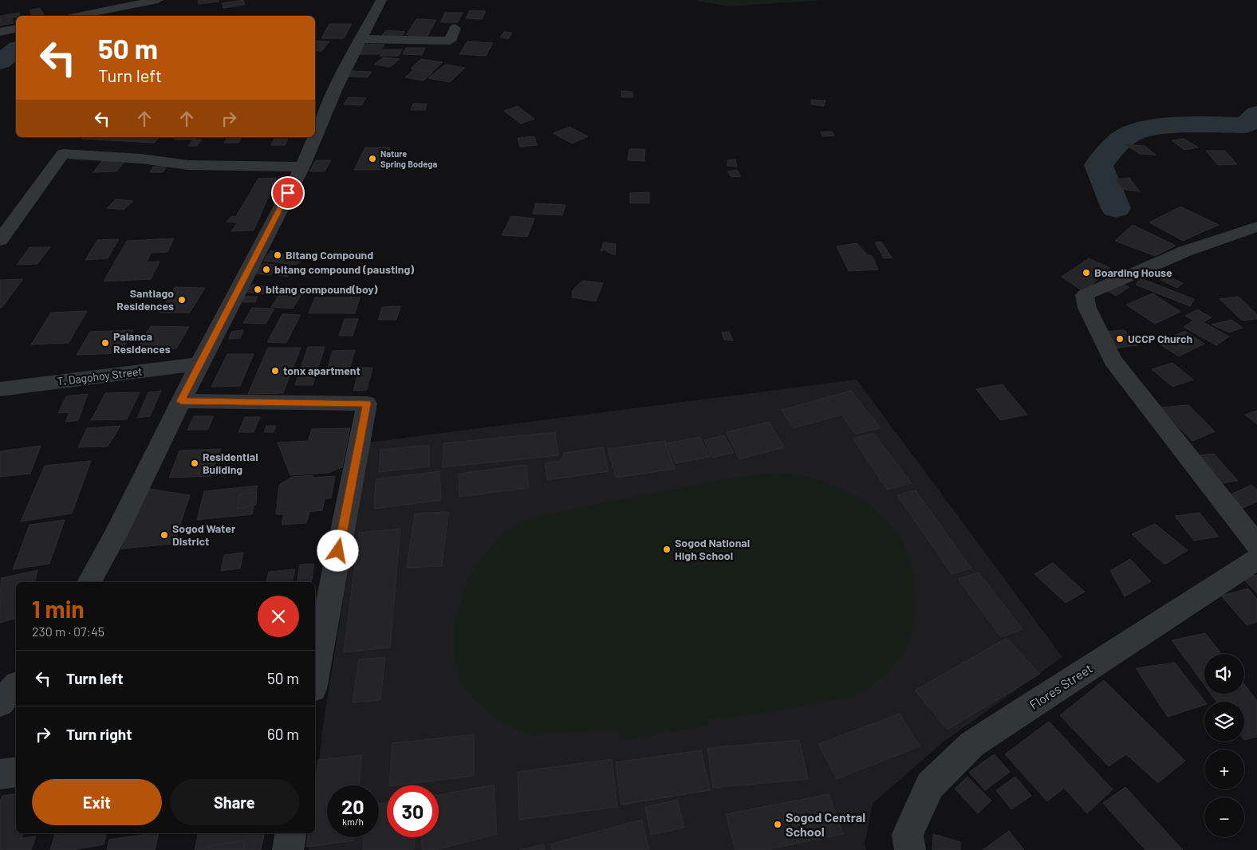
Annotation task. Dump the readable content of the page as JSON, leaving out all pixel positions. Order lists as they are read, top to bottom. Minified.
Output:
{"streets":{"street":["T. Dagohoy Street","Flores Street"]},"places":["Nature Spring Bodega","Bitang Compound","bitang compound (pausting)","Boarding House","bitang compound(boy)","Santiago Residences","UCCP Church","Palanca Residences","tonx apartment","Residential Building","Sogod Water District","Sogod National High School","Sogod Central School"],"page":{"turn":["50 m","Turn left"],"heading":["1 min","230 m · 07:45"],"list":[{"name":"Turn left","value":"50 m"},{"name":"Turn right","value":"60 m"}],"map_buttons":["+","−"],"buttons":["Exit","Share"],"speed":"20 km/h","limit":"30"}}
